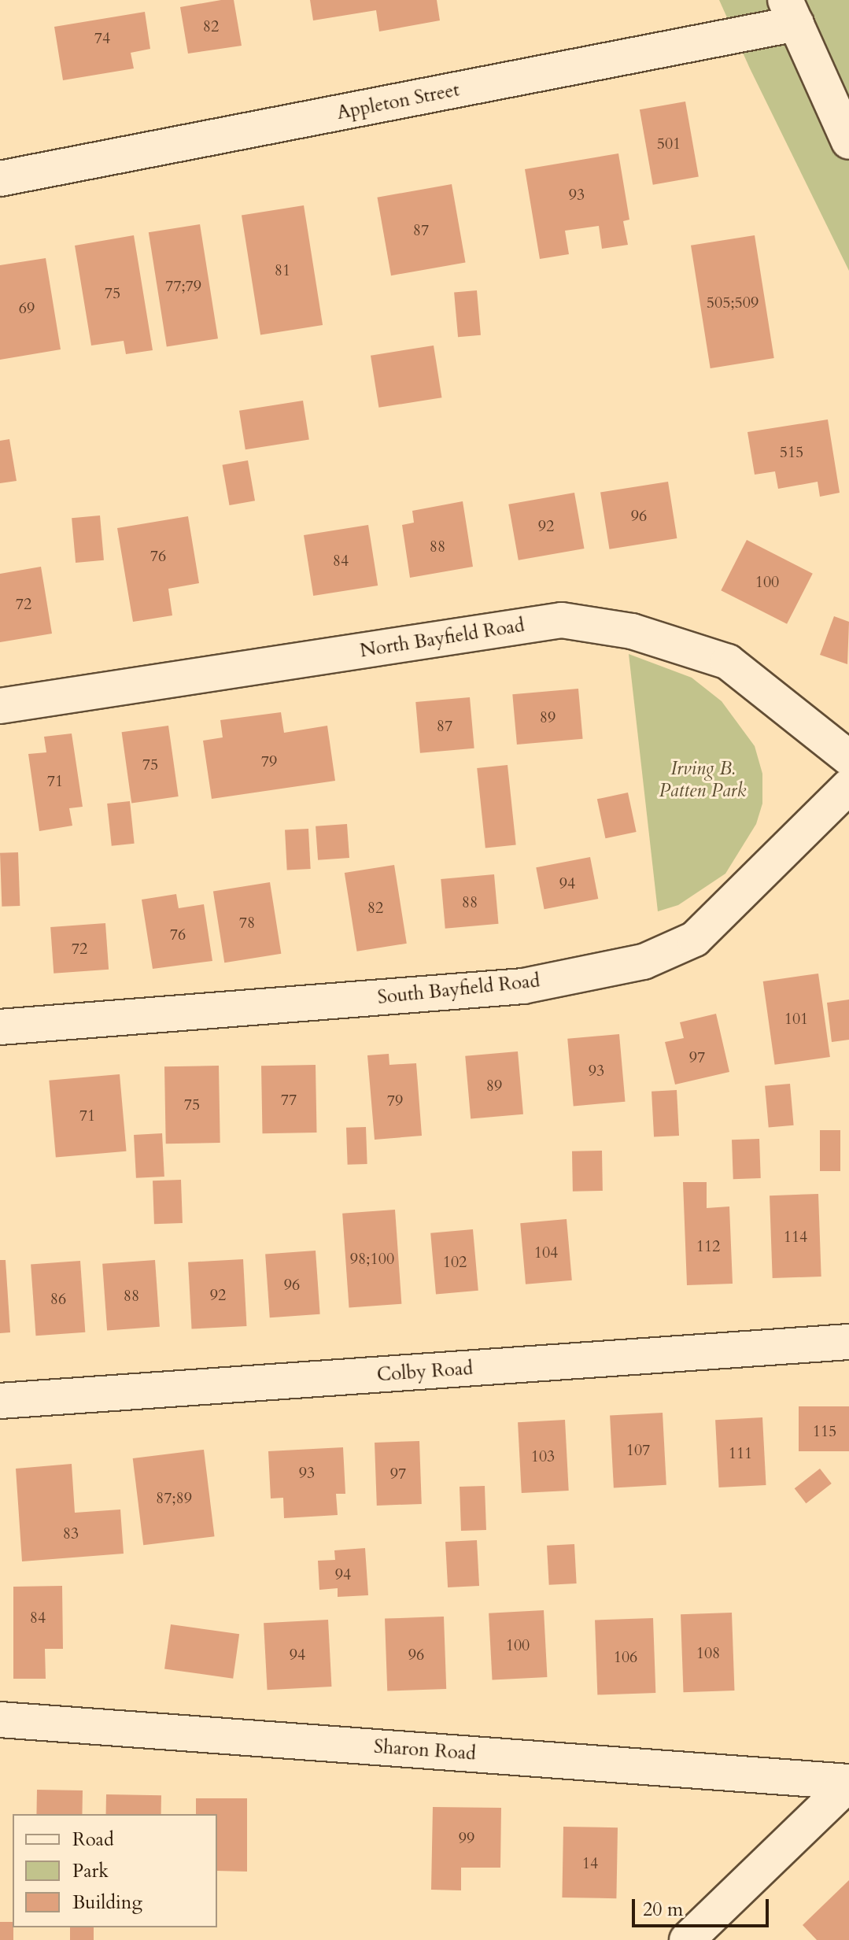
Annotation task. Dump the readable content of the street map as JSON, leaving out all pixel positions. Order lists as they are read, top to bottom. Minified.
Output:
{"streets":{"street":["Appleton Street","North Bayfield Road","South Bayfield Road","Colby Road","Sharon Road"]},"parks":["Irving B. Patten Park"],"house_numbers":["82","74","501","93","87","81","77;79","75","505;509","69","515","96","92","88","76","84","100","72","89","87","79","75","71","94","88","82","78","76","72","101","97","93","89","77","79","75","71","114","112","104","98;100","102","96","92","88","86","115","107","111","103","93","97","87;89","83","94","84","100","108","94","96","106","99","14"],"legend":["Road","Park","Building"],"scale_bar":"20 m"}
